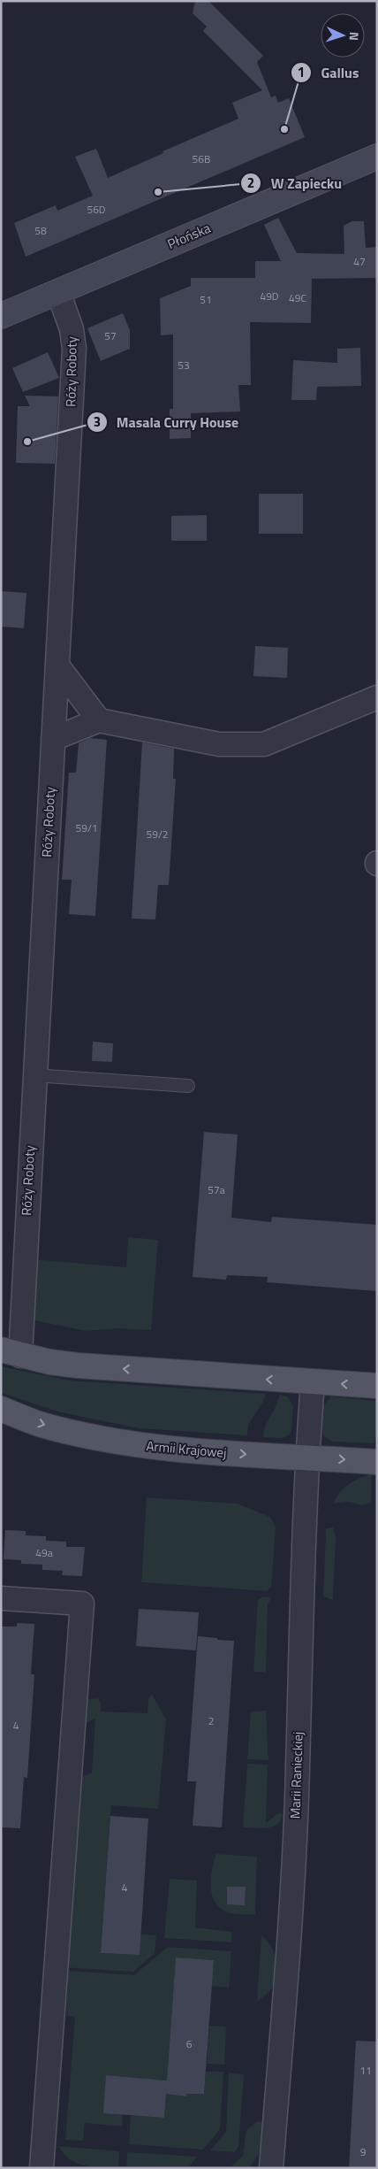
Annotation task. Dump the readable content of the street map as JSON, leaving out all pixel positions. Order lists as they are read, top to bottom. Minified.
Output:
{"streets":{"main road":["Armii Krajowej"],"street":["Płońska","Róży Roboty","Marii Ranieckiej"]},"crossings":[["Płońska","Róży Roboty"],["Armii Krajowej","Marii Ranieckiej"]],"places":["Gallus","W Zapiecku","Masala Curry House"],"house_numbers":["56B","56D","58","47","49D","49C","51","57","53","59/1","59/2","57a","49a","2","4","4","6","11","9"],"north":"right"}
